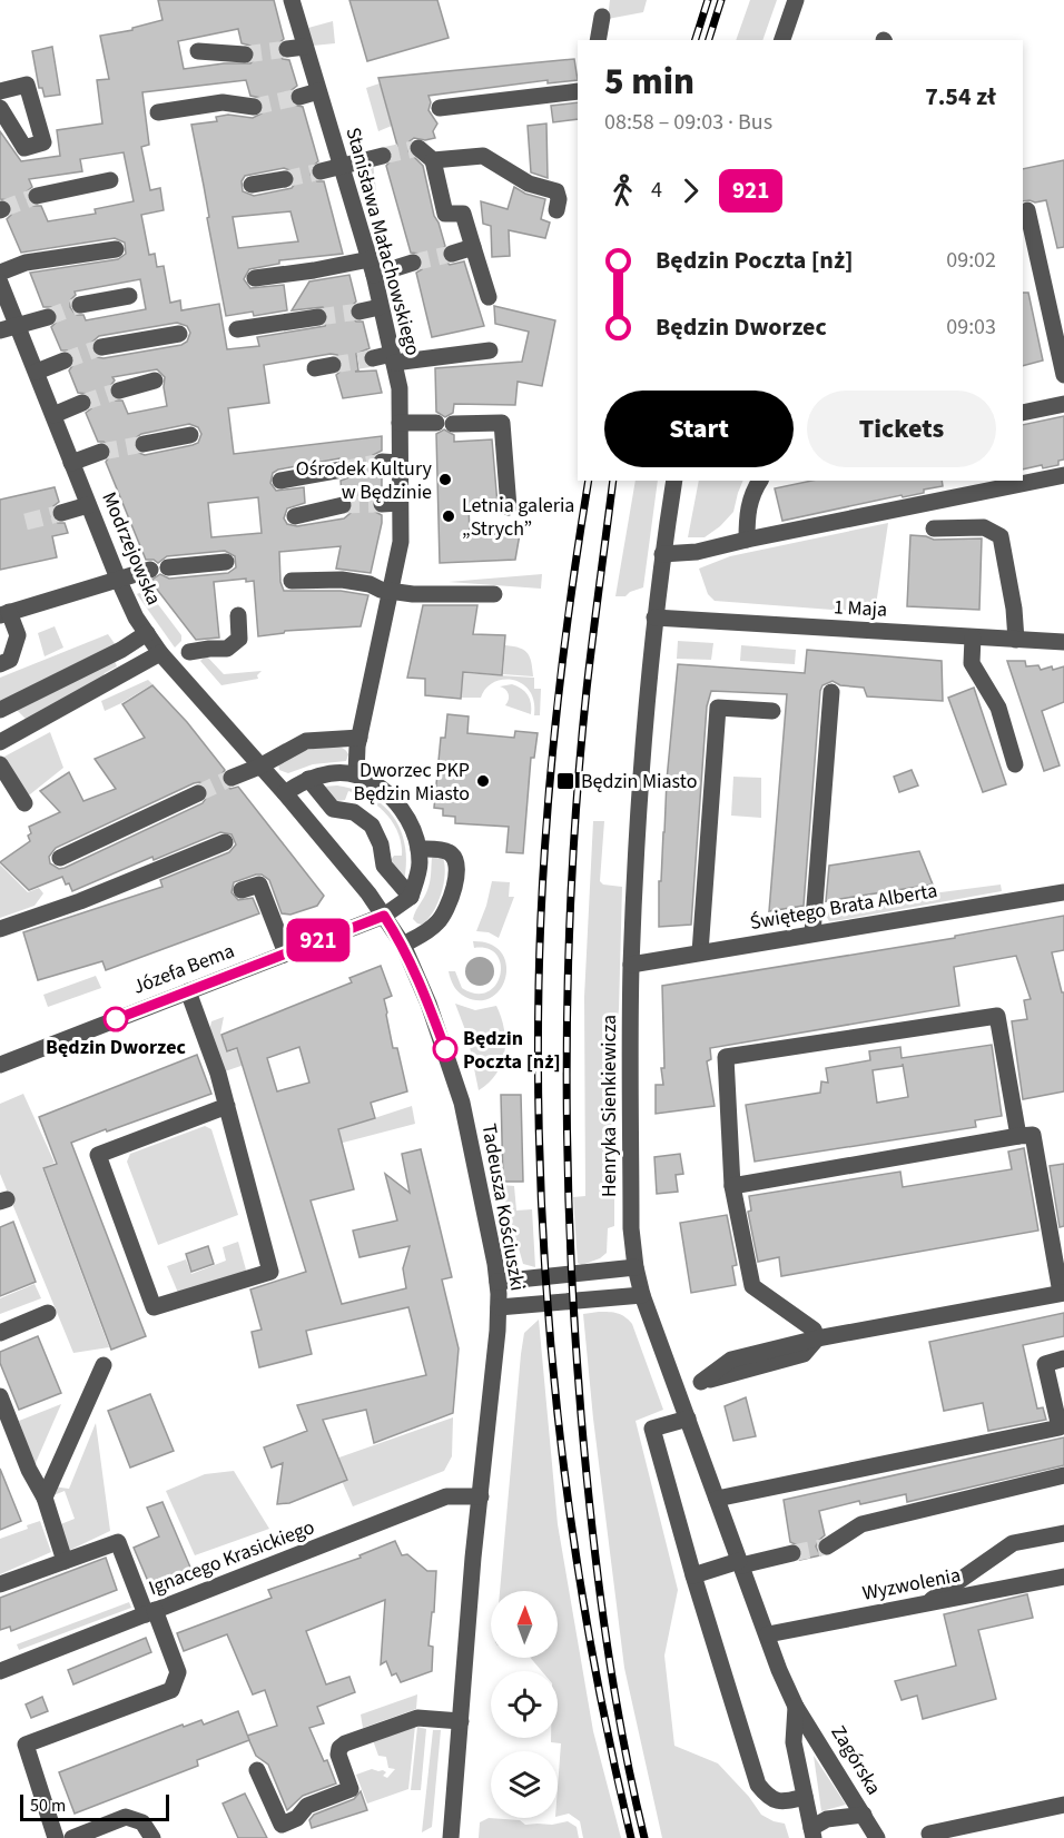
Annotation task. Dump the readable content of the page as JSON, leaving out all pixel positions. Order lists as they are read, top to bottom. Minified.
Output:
{"streets":{"street":["Stanisława Małachowskiego","Modrzejowska","1 Maja","Świętego Brata Alberta","Józefa Bema","Henryka Sienkiewicza","Tadeusza Kościuszki","Ignacego Krasickiego","Wyzwolenia","Zagórska"]},"crossings":[["Modrzejowska","Tadeusza Kościuszki"],["1 Maja","Henryka Sienkiewicza"],["Świętego Brata Alberta","Henryka Sienkiewicza"],["Józefa Bema","Tadeusza Kościuszki"],["Henryka Sienkiewicza","Wyzwolenia"],["Henryka Sienkiewicza","Zagórska"],["Tadeusza Kościuszki","Ignacego Krasickiego"]],"places":{"other":["Ośrodek Kultury w Będzinie","Letnia galeria „Strych”","Dworzec PKP Będzin Miasto","Będzin Dworzec","Będzin Poczta [nż]"],"transit":["Będzin Miasto"]},"lines":["bus line 921"],"scale_bar":"50 m","north":"top","page":{"on_map":"921","heading":["5 min","08:58 – 09:03 · Bus","7.54 zł"],"legs":["4","921"],"list":[{"name":"Będzin Poczta [nż]","value":"09:02"},{"name":"Będzin Dworzec","value":"09:03"}],"buttons":["Start","Tickets"],"scale":"50 m"}}
